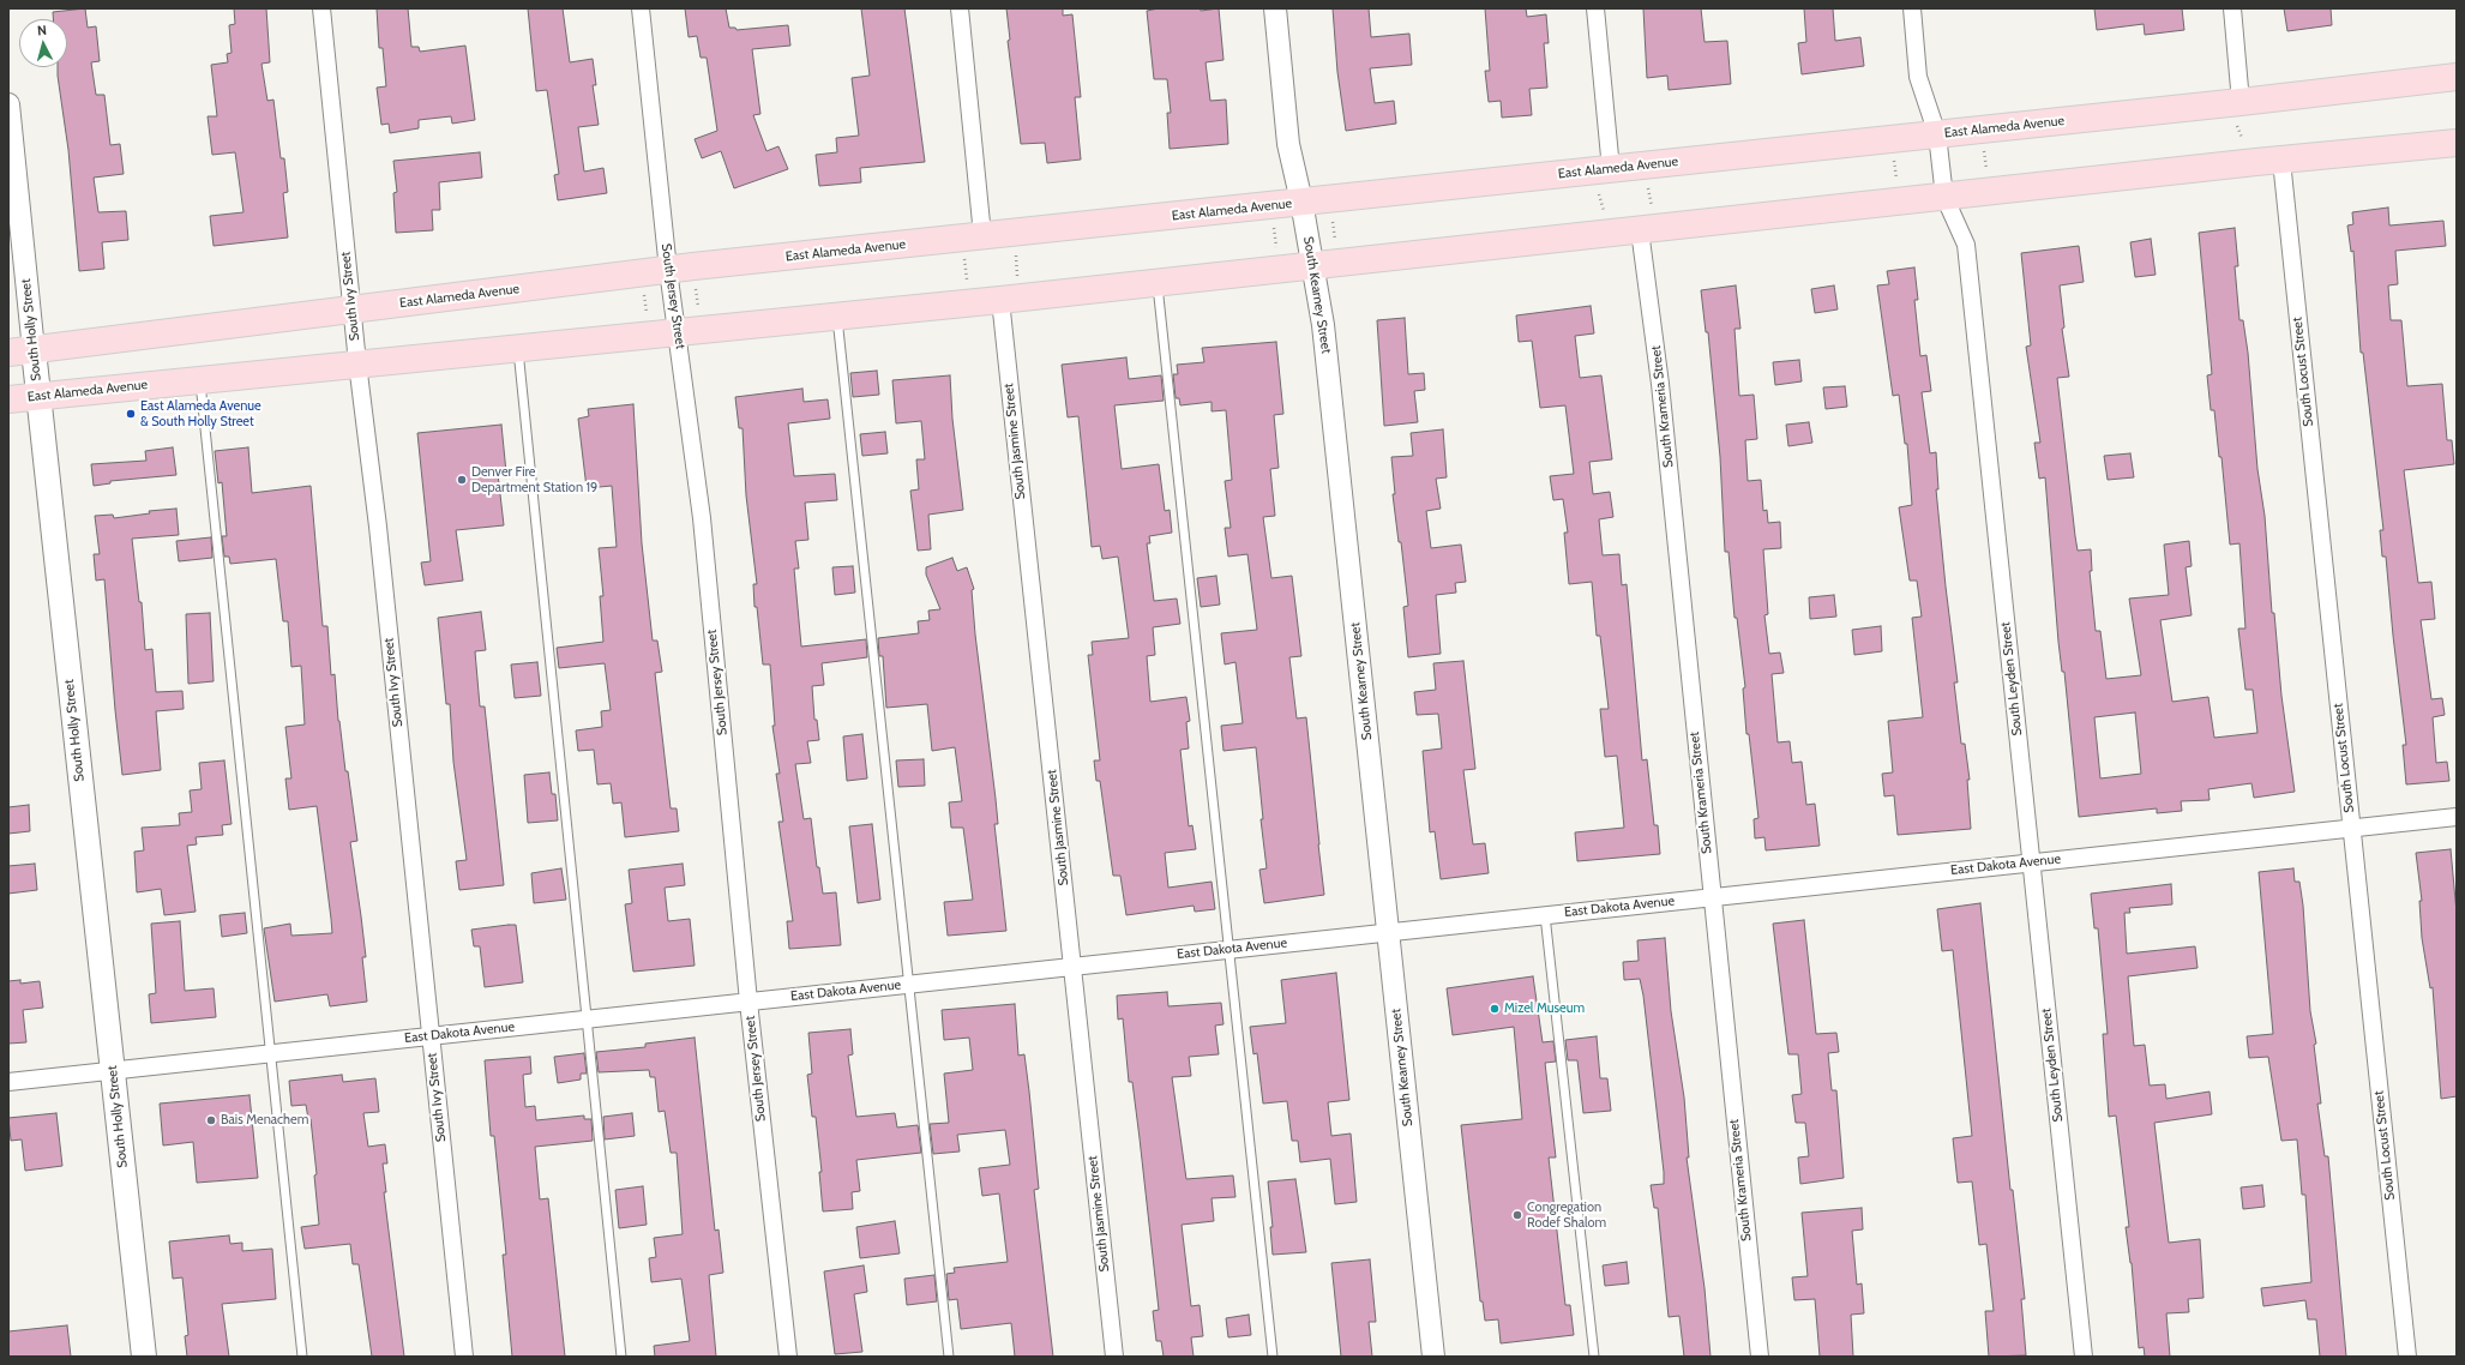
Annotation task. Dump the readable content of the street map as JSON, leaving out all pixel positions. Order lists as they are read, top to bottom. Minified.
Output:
{"streets":{"main road":["East Alameda Avenue","South Holly Street"],"street":["South Kearney Street","South Ivy Street","South Jersey Street","South Locust Street","South Krameria Street","South Jasmine Street","South Leyden Street","East Dakota Avenue"]},"crossings":[["East Alameda Avenue","South Kearney Street"],["East Alameda Avenue","South Ivy Street"],["East Alameda Avenue","South Jersey Street"],["East Alameda Avenue","South Holly Street"],["East Alameda Avenue","South Locust Street"],["East Alameda Avenue","South Krameria Street"],["East Alameda Avenue","South Jasmine Street"],["East Alameda Avenue","South Leyden Street"],["South Kearney Street","East Dakota Avenue"],["South Ivy Street","East Dakota Avenue"],["South Jersey Street","East Dakota Avenue"],["South Holly Street","East Dakota Avenue"],["South Locust Street","East Dakota Avenue"],["South Krameria Street","East Dakota Avenue"],["South Jasmine Street","East Dakota Avenue"],["South Leyden Street","East Dakota Avenue"]],"places":["East Alameda Avenue & South Holly Street","Denver Fire Department Station 19","Mizel Museum","Bais Menachem","Congregation Rodef Shalom"],"north":"top"}
